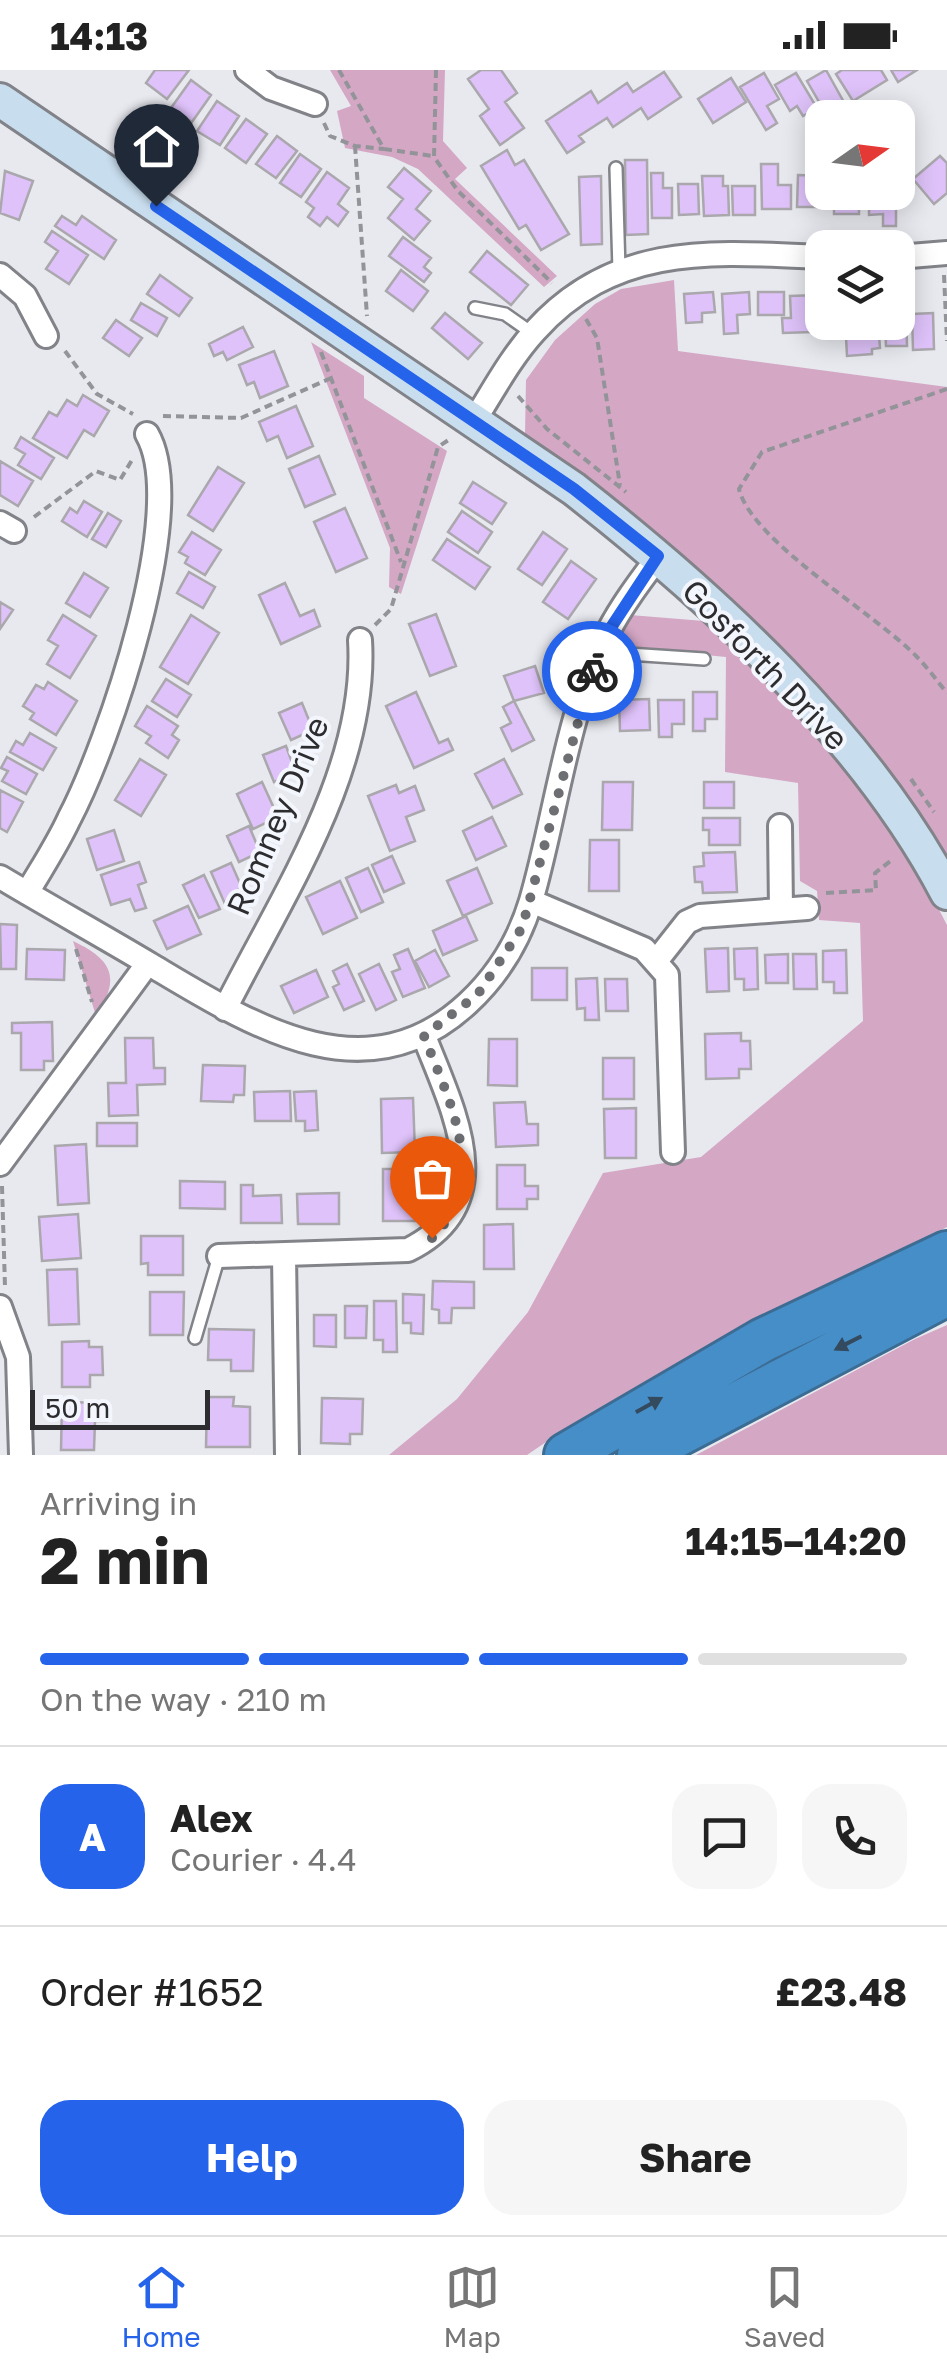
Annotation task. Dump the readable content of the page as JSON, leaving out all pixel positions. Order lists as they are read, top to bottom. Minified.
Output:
{"streets":{"street":["Gosforth Drive","Romney Drive"]},"scale_bar":"50 m","north":"right","page":{"status":"14:13","scale":"50 m","heading":["2 min","Arriving in","14:15–14:20"],"panel":["Alex","Courier · 4.4","Order #1652","£23.48"],"bar":"On the way · 210 m","round":"A","buttons":["Help","Share"],"tabs":["Home","Map","Saved"]}}
